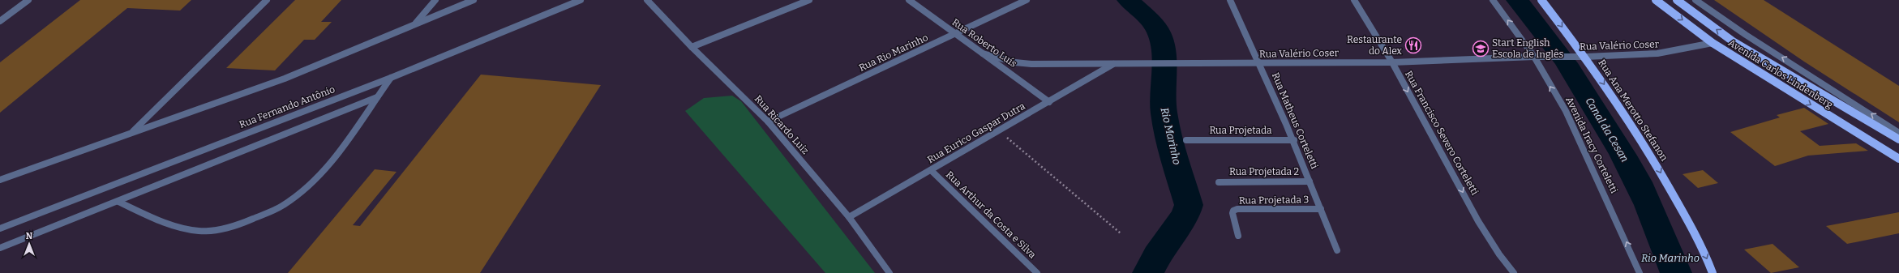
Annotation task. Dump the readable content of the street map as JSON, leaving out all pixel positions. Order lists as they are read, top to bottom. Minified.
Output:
{"streets":{"main road":["Avenida Carlos Lindenberg","Rua Ana Merotto Stefanon"],"street":["Rua Roberto Luís","Rua Valério Coser","Rua Rio Marinho","Rua Fernando Antônio","Rua Matheus Corteletti","Rua Ricardo Luiz","Rua Projetada","Rua Eurico Gaspar Dutra","Rua Francisco Severo Corteletti","Avenida Iracy Corteletti","Rua Projetada 2","Rua Projetada 3","Rua Arthur da Costa e Silva"]},"crossings":[["Rua Roberto Luís","Rua Valério Coser"],["Rua Roberto Luís","Rua Rio Marinho"],["Rua Roberto Luís","Rua Eurico Gaspar Dutra"],["Rua Valério Coser","Avenida Carlos Lindenberg"],["Rua Valério Coser","Rua Ana Merotto Stefanon"],["Rua Valério Coser","Rua Matheus Corteletti"],["Rua Valério Coser","Rua Eurico Gaspar Dutra"],["Rua Valério Coser","Rua Francisco Severo Corteletti"],["Rua Valério Coser","Avenida Iracy Corteletti"],["Rua Rio Marinho","Rua Ricardo Luiz"],["Rua Matheus Corteletti","Rua Projetada"],["Rua Matheus Corteletti","Rua Projetada 2"],["Rua Matheus Corteletti","Rua Projetada 3"],["Rua Ricardo Luiz","Rua Eurico Gaspar Dutra"],["Rua Eurico Gaspar Dutra","Rua Arthur da Costa e Silva"]],"one_way":["Rua Ana Merotto Stefanon","Rua Francisco Severo Corteletti","Avenida Iracy Corteletti"],"water":["Canal da Cesan","Rio Marinho"],"places":{"restaurant":["Restaurante do Alex"],"school or university":["Start English Escola de Inglês"]},"north":"top"}
